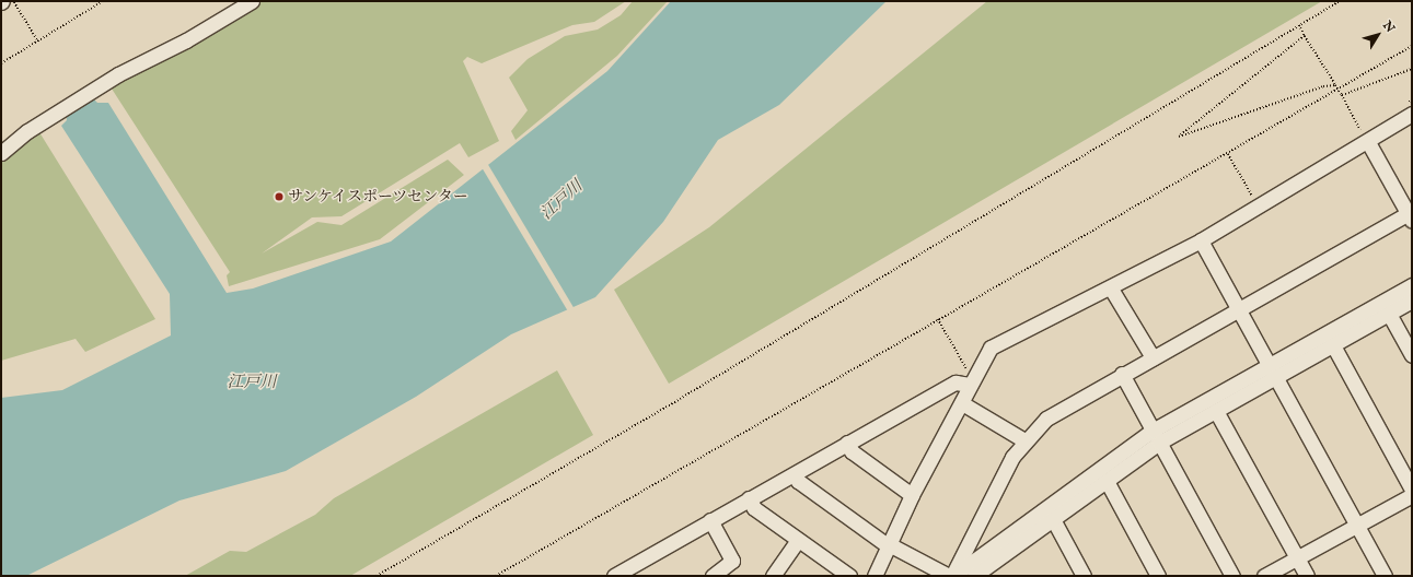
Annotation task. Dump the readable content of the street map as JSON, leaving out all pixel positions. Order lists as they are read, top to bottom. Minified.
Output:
{"water":["江戸川"],"places":["サンケイスポーツセンター"],"north":"top right"}
